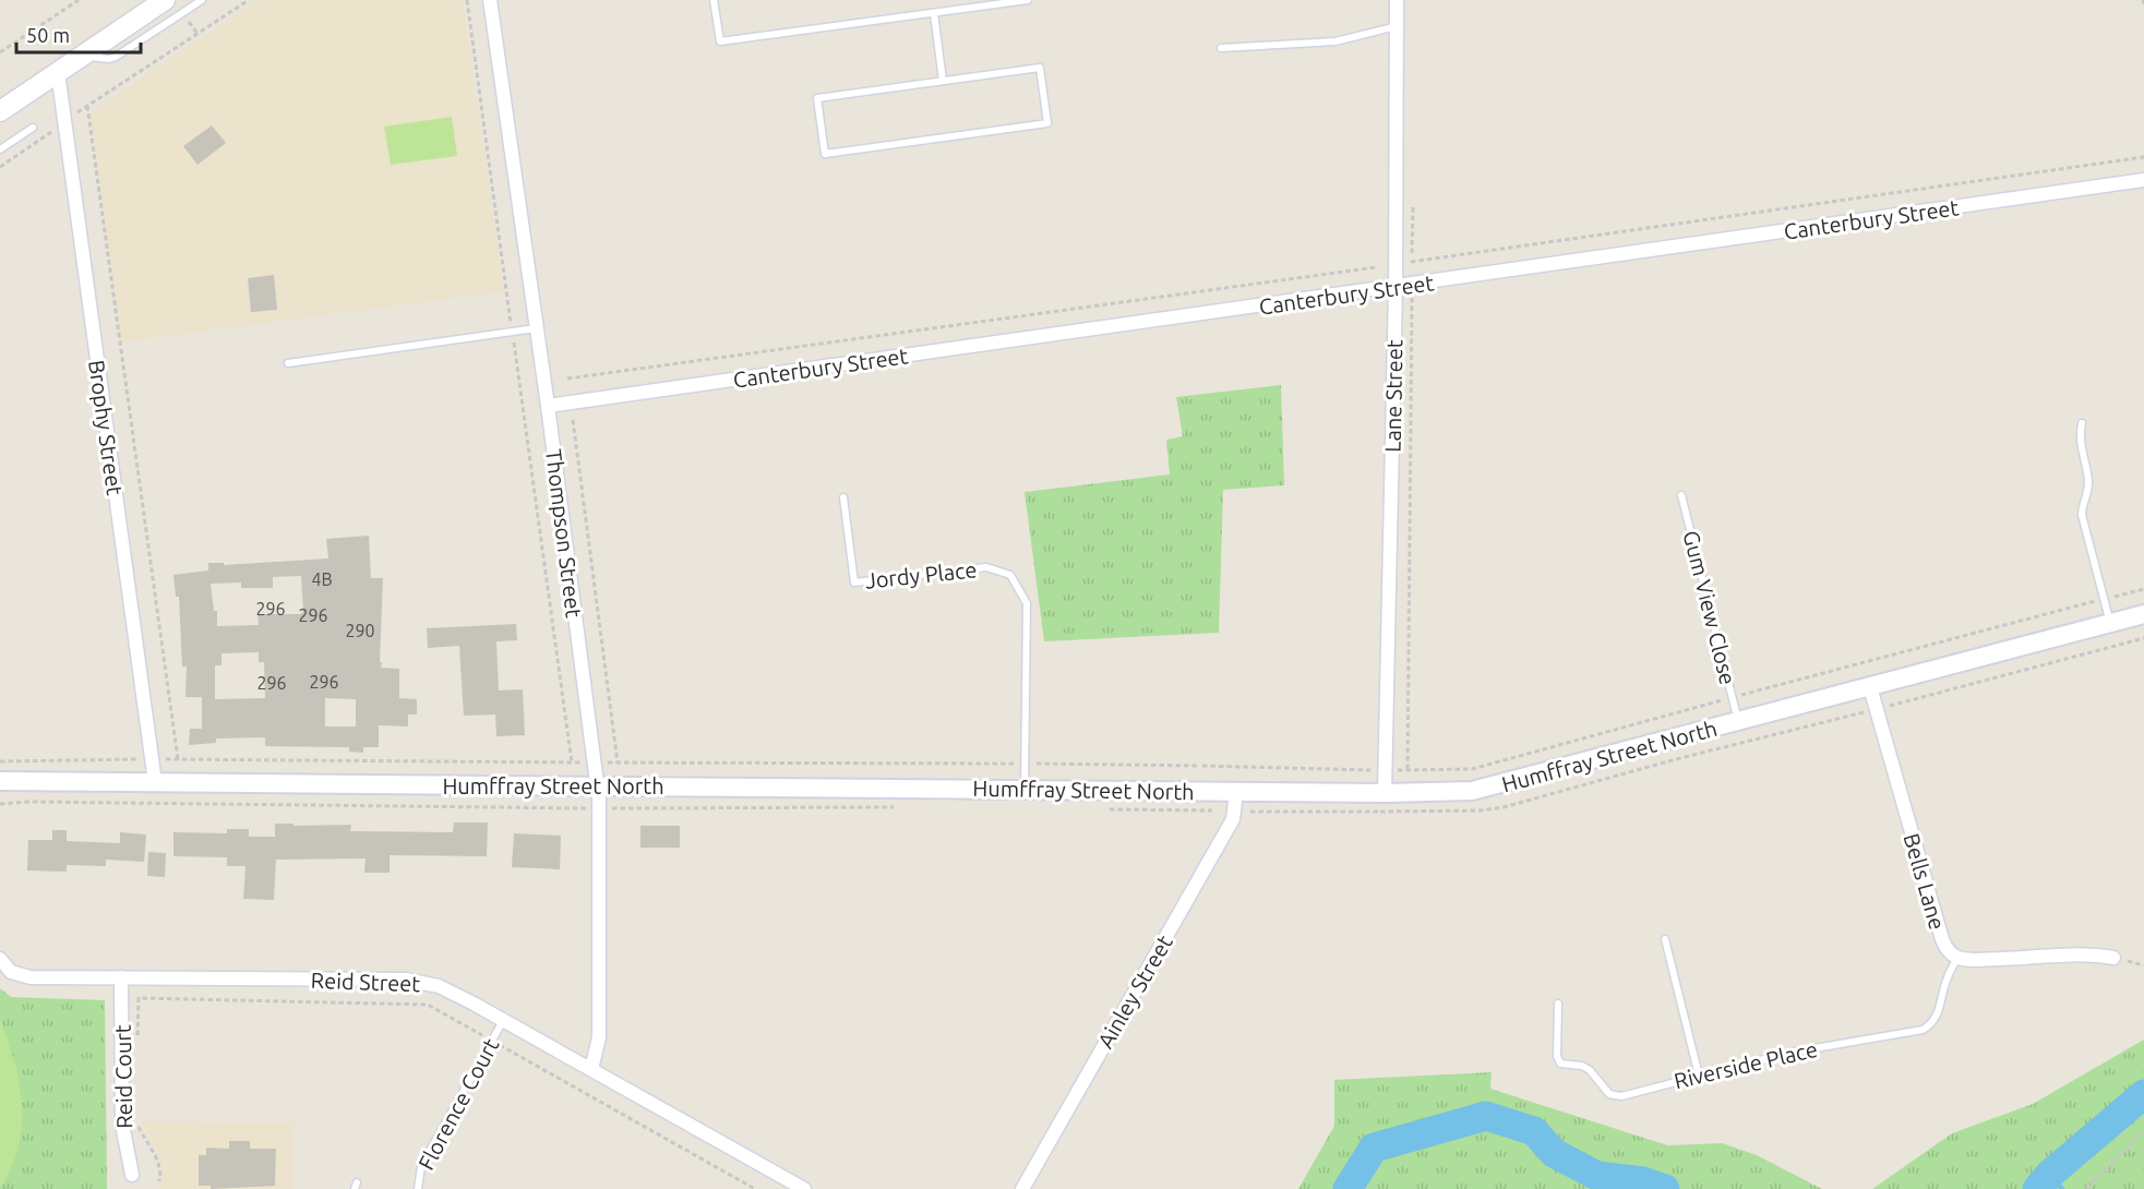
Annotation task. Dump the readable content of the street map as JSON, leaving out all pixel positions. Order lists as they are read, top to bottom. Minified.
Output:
{"streets":{"street":["Canterbury Street","Lane Street","Brophy Street","Thompson Street","Humffray Street North","Bells Lane","Reid Street","Ainley Street","Reid Court"],"lane":["Jordy Place","Gum View Close","Riverside Place","Florence Court"]},"crossings":[["Canterbury Street","Lane Street"],["Canterbury Street","Thompson Street"],["Lane Street","Humffray Street North"],["Brophy Street","Humffray Street North"],["Thompson Street","Humffray Street North"],["Thompson Street","Reid Street"],["Jordy Place","Humffray Street North"],["Gum View Close","Humffray Street North"],["Humffray Street North","Bells Lane"],["Humffray Street North","Ainley Street"],["Bells Lane","Riverside Place"],["Reid Street","Reid Court"],["Reid Street","Florence Court"]],"house_numbers":["4B","296","296","290","296","296"],"scale_bar":"50 m"}
